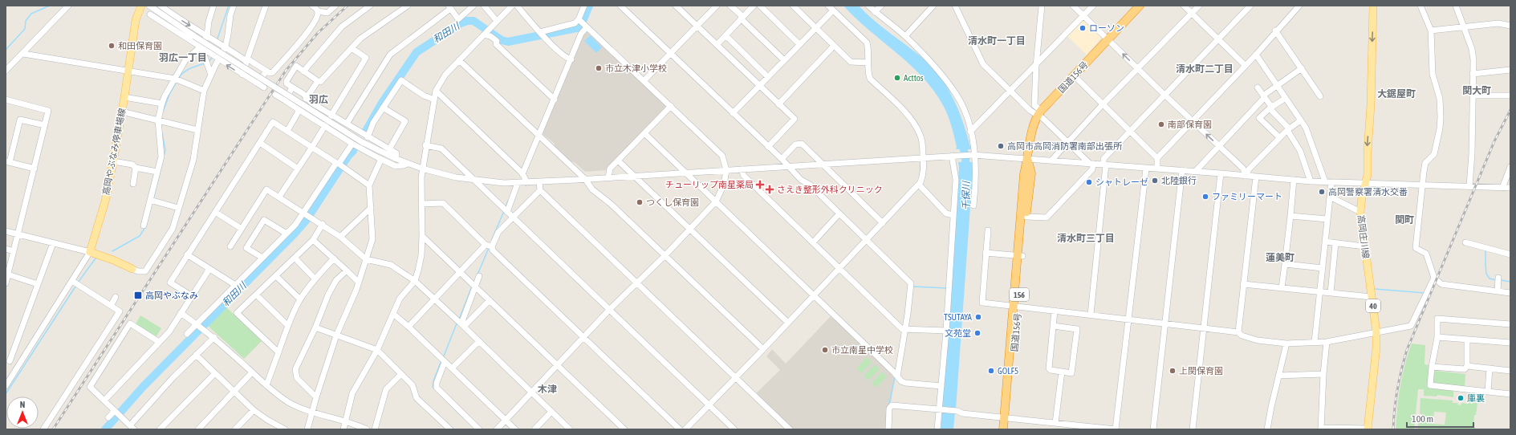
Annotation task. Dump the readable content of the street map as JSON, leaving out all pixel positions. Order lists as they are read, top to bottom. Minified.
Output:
{"streets":{"highway":["国道156号","156"],"main road":["高岡やぶなみ停車場線","高岡庄川線","40"]},"one_way":["高岡庄川線"],"districts":["清水町一丁目","羽広一丁目","清水町二丁目","関大町","大鋸屋町","羽広","関町","清水町三丁目","蓮美町","木津"],"water":["和田川","千保川"],"places":{"other":["ローソン","和田保育園","市立木津小学校","Acttos","南部保育園","高岡市高岡消防署南部出張所","北陸銀行","シャトレーゼ","高岡警察署清水交番","ファミリーマート","つくし保育園","TSUTAYA","文苑堂","市立南星中学校","GOLF5","上関保育園","庫裏"],"health":["チューリップ南星薬局","さえき整形外科クリニック"],"transit":["高岡やぶなみ"]},"scale_bar":"100 m","north":"top"}
